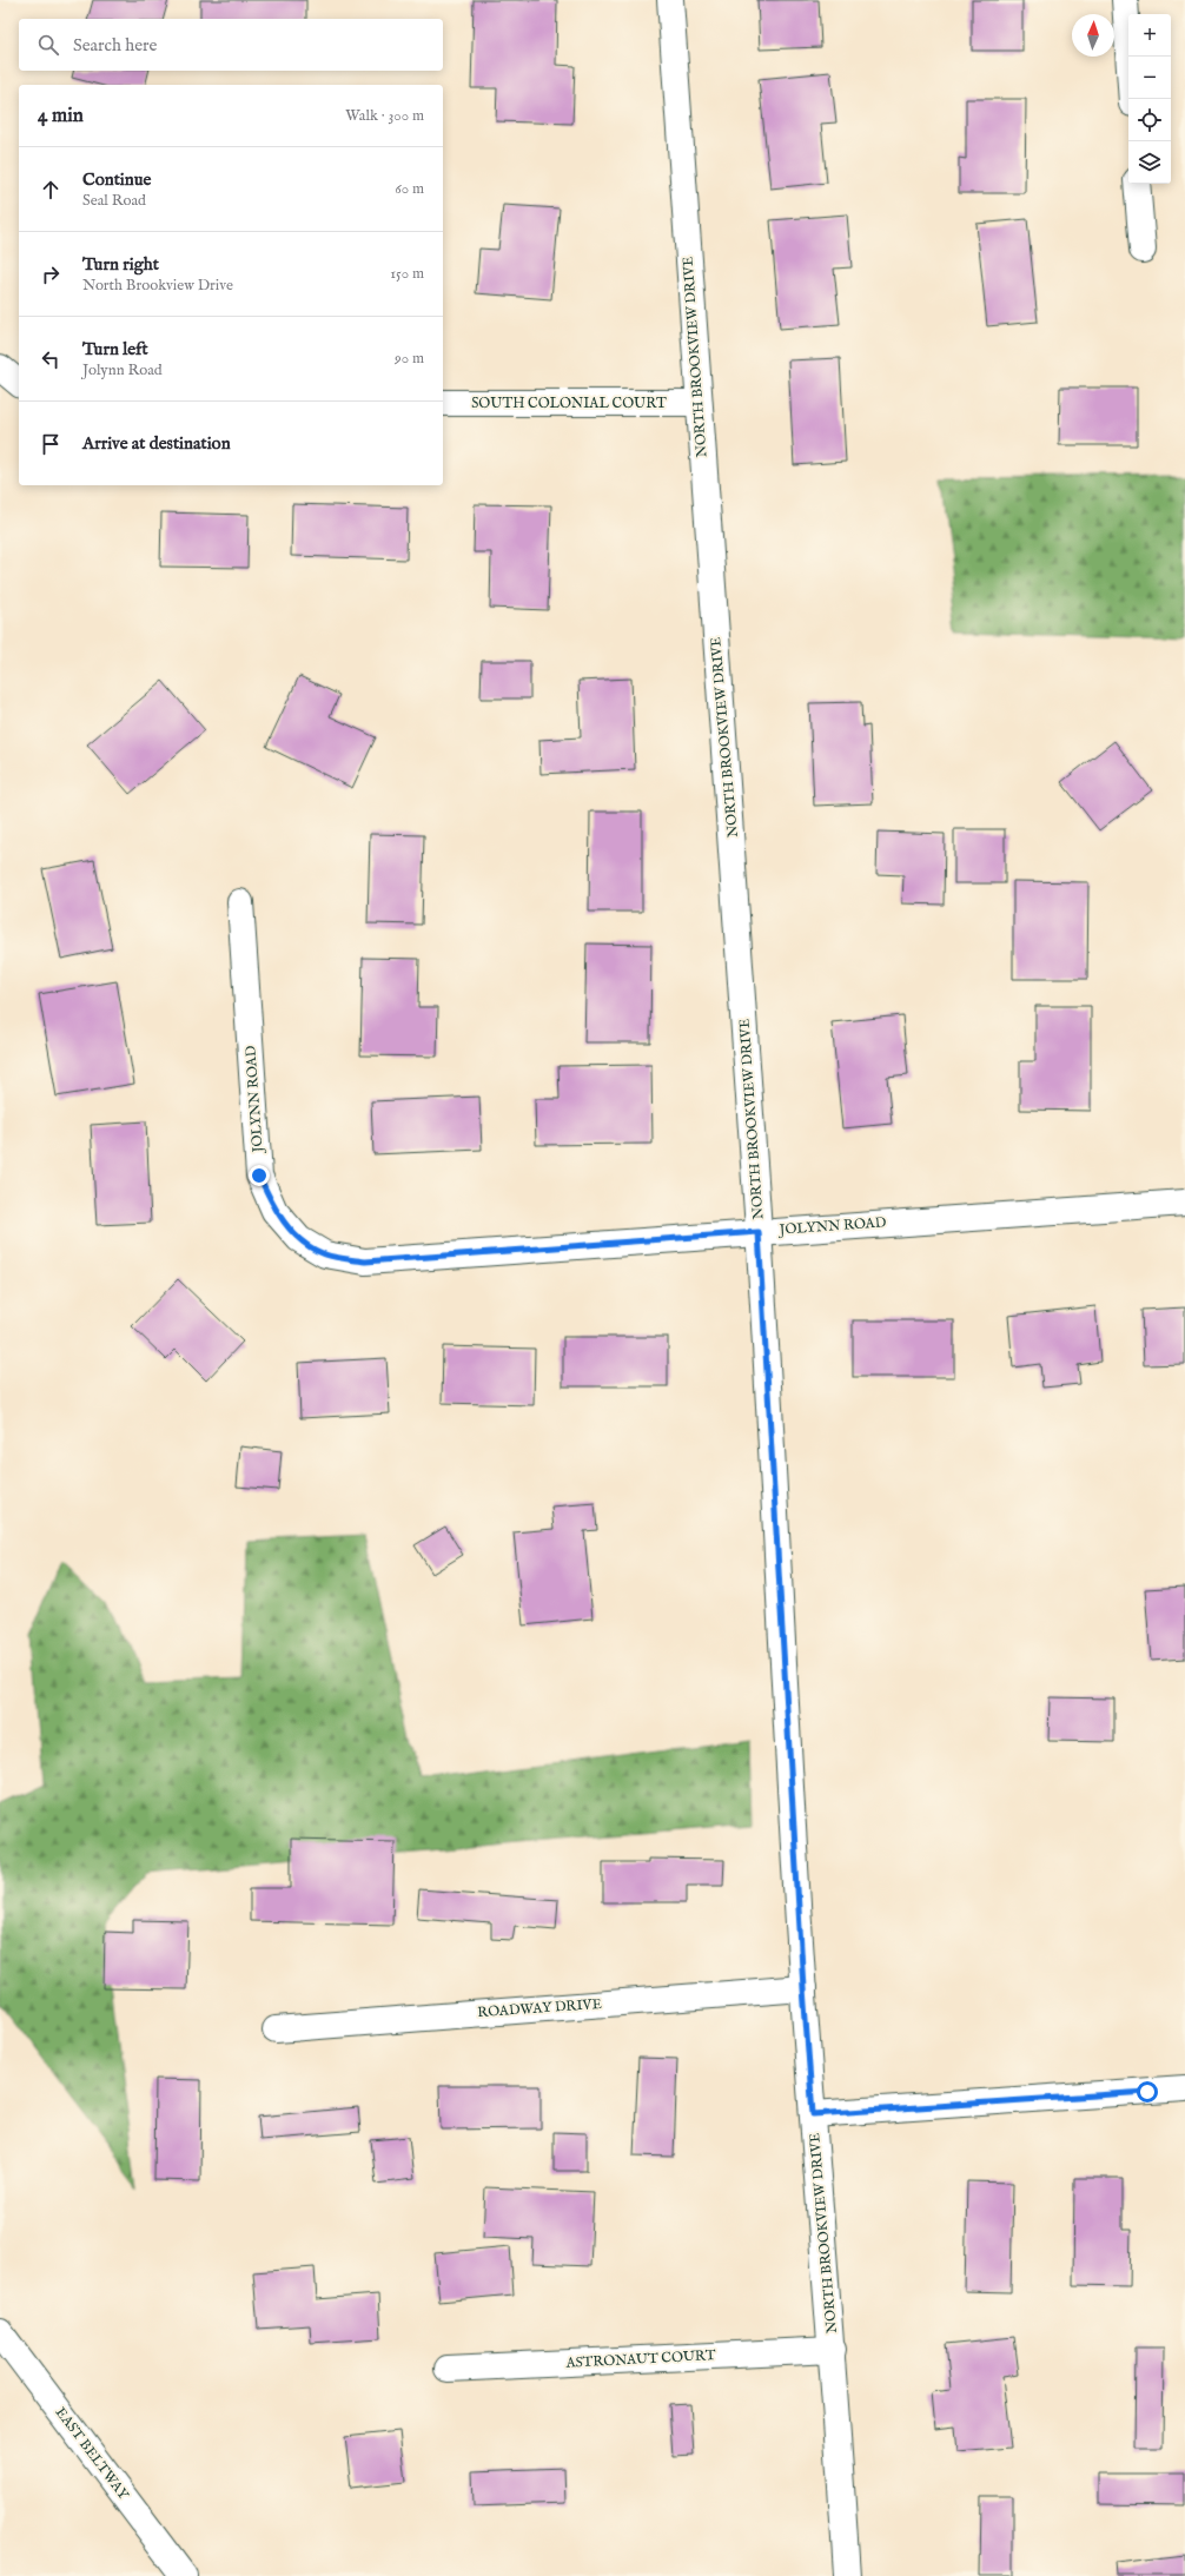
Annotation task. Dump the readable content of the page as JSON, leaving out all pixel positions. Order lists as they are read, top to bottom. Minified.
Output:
{"streets":{"main road":["NORTH BROOKVIEW DRIVE","SOUTH COLONIAL COURT","JOLYNN ROAD","ROADWAY DRIVE","ASTRONAUT COURT","EAST BELTWAY"]},"crossings":[["NORTH BROOKVIEW DRIVE","SOUTH COLONIAL COURT"],["NORTH BROOKVIEW DRIVE","JOLYNN ROAD"],["NORTH BROOKVIEW DRIVE","ROADWAY DRIVE"],["NORTH BROOKVIEW DRIVE","ASTRONAUT COURT"]],"north":"top","page":{"map_buttons":["+","−"],"search":"Search here","heading":["4 min","Walk · 300 m"],"list":[["Continue","Seal Road","60 m"],["Turn right","North Brookview Drive","150 m"],["Turn left","Jolynn Road","90 m"],"Arrive at destination"]}}
